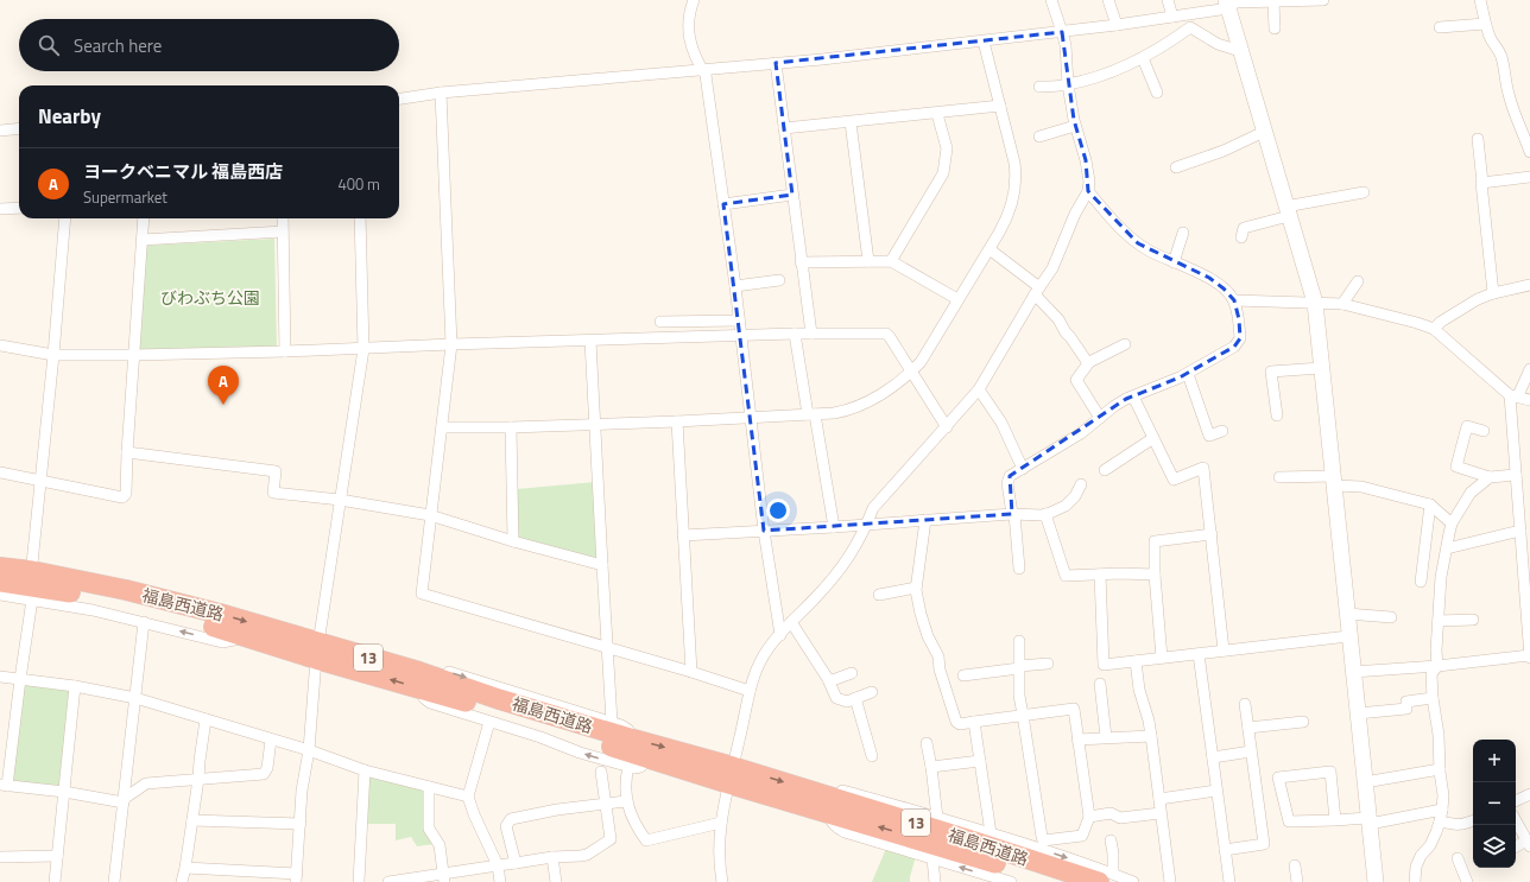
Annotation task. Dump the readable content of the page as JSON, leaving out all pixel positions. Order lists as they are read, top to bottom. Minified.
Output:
{"streets":{"highway":["福島西道路","13"]},"parks":["びわぶち公園"],"page":{"search":"Search here","heading":"Nearby","list":[{"mark":"A","name":"ヨークベニマル 福島西店","note":"Supermarket","value":"400 m"}],"pins":"A","map_buttons":["+","−"]}}
